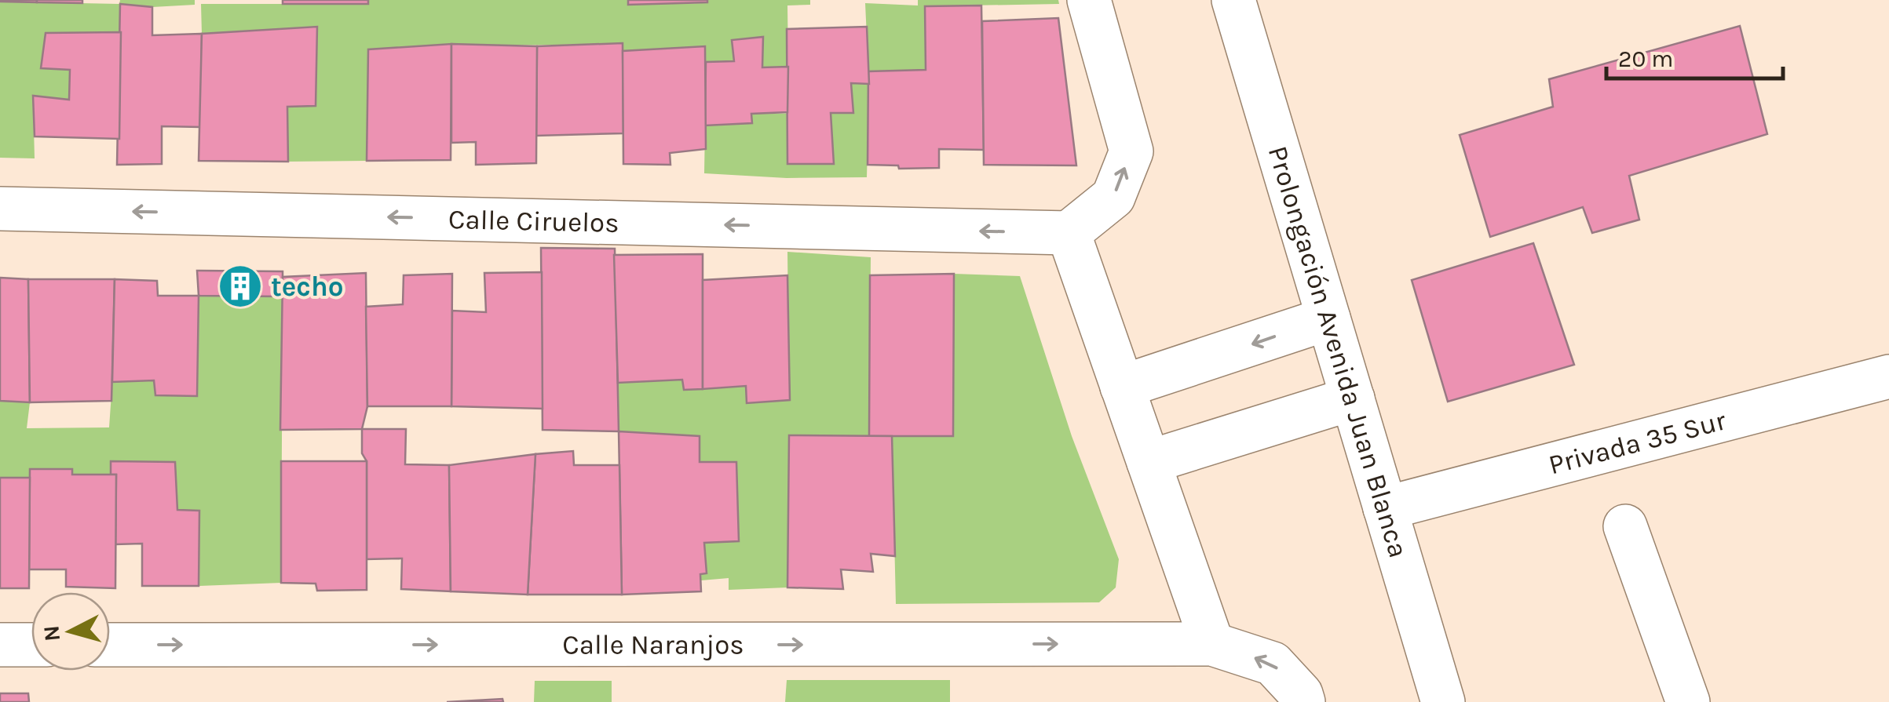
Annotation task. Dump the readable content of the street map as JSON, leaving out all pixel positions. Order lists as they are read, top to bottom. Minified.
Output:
{"streets":{"street":["Calle Ciruelos","Prolongación Avenida Juan Blanca","Privada 35 Sur","Calle Naranjos"]},"crossings":[["Prolongación Avenida Juan Blanca","Privada 35 Sur"]],"one_way":["Calle Ciruelos","Calle Naranjos"],"places":{"building":["techo"]},"scale_bar":"20 m","north":"left"}
